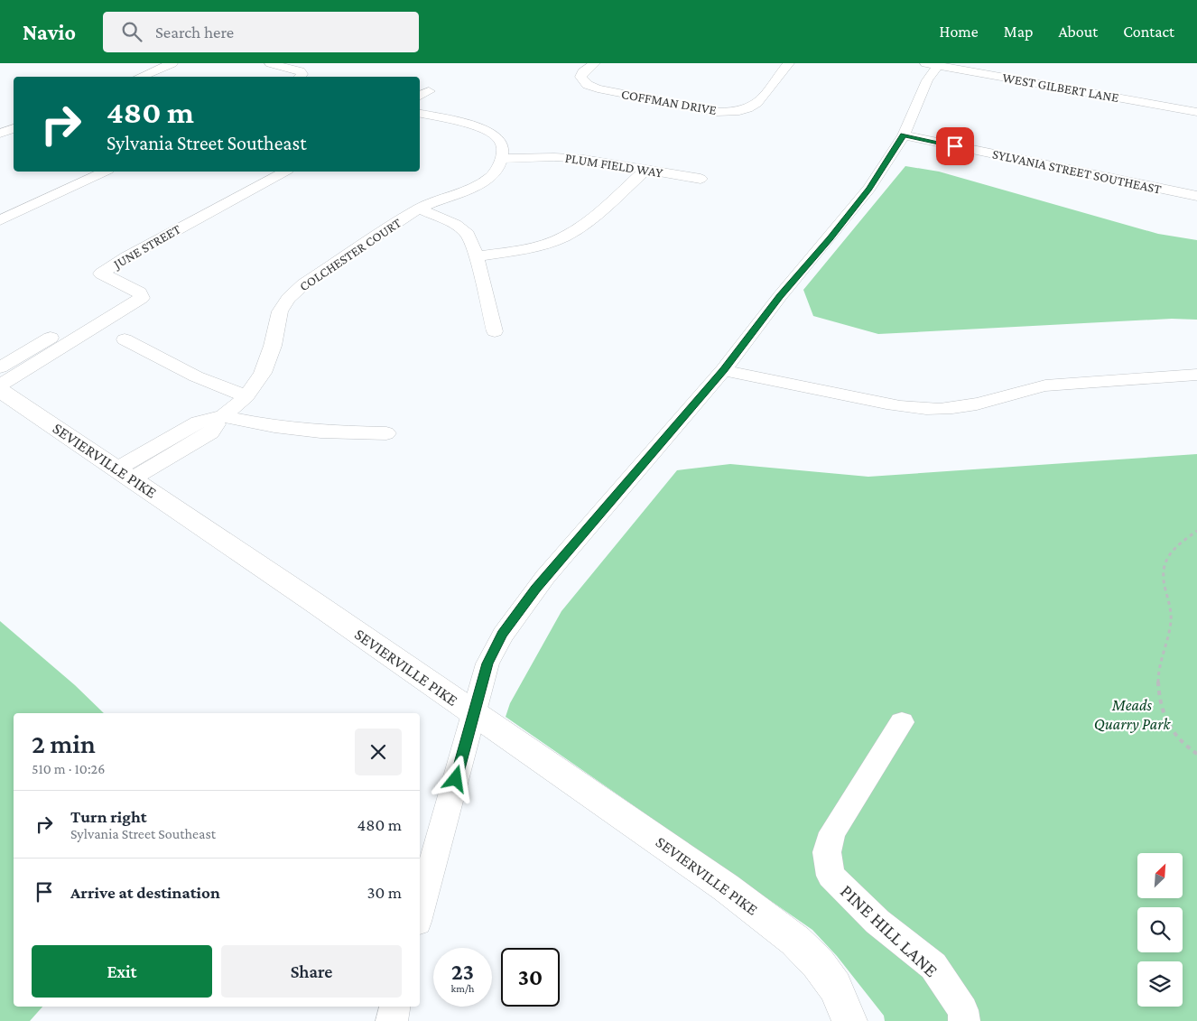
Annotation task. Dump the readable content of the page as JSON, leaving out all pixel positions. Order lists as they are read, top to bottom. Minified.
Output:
{"streets":{"street":["WEST GILBERT LANE","COFFMAN DRIVE","PLUM FIELD WAY","SYLVANIA STREET SOUTHEAST","JUNE STREET","COLCHESTER COURT","SEVIERVILLE PIKE","PINE HILL LANE"]},"crossings":[["PLUM FIELD WAY","COLCHESTER COURT"],["COLCHESTER COURT","SEVIERVILLE PIKE"]],"parks":["Meads Quarry Park"],"north":"top right","page":{"header":"Navio","search":"Search here","nav":["Home","Map","About","Contact"],"turn":["480 m","Sylvania Street Southeast"],"heading":["2 min","510 m · 10:26"],"list":[{"name":"Turn right","note":"Sylvania Street Southeast","value":"480 m"},{"name":"Arrive at destination","value":"30 m"}],"buttons":["Exit","Share"],"speed":"23 km/h","limit":"30"}}
